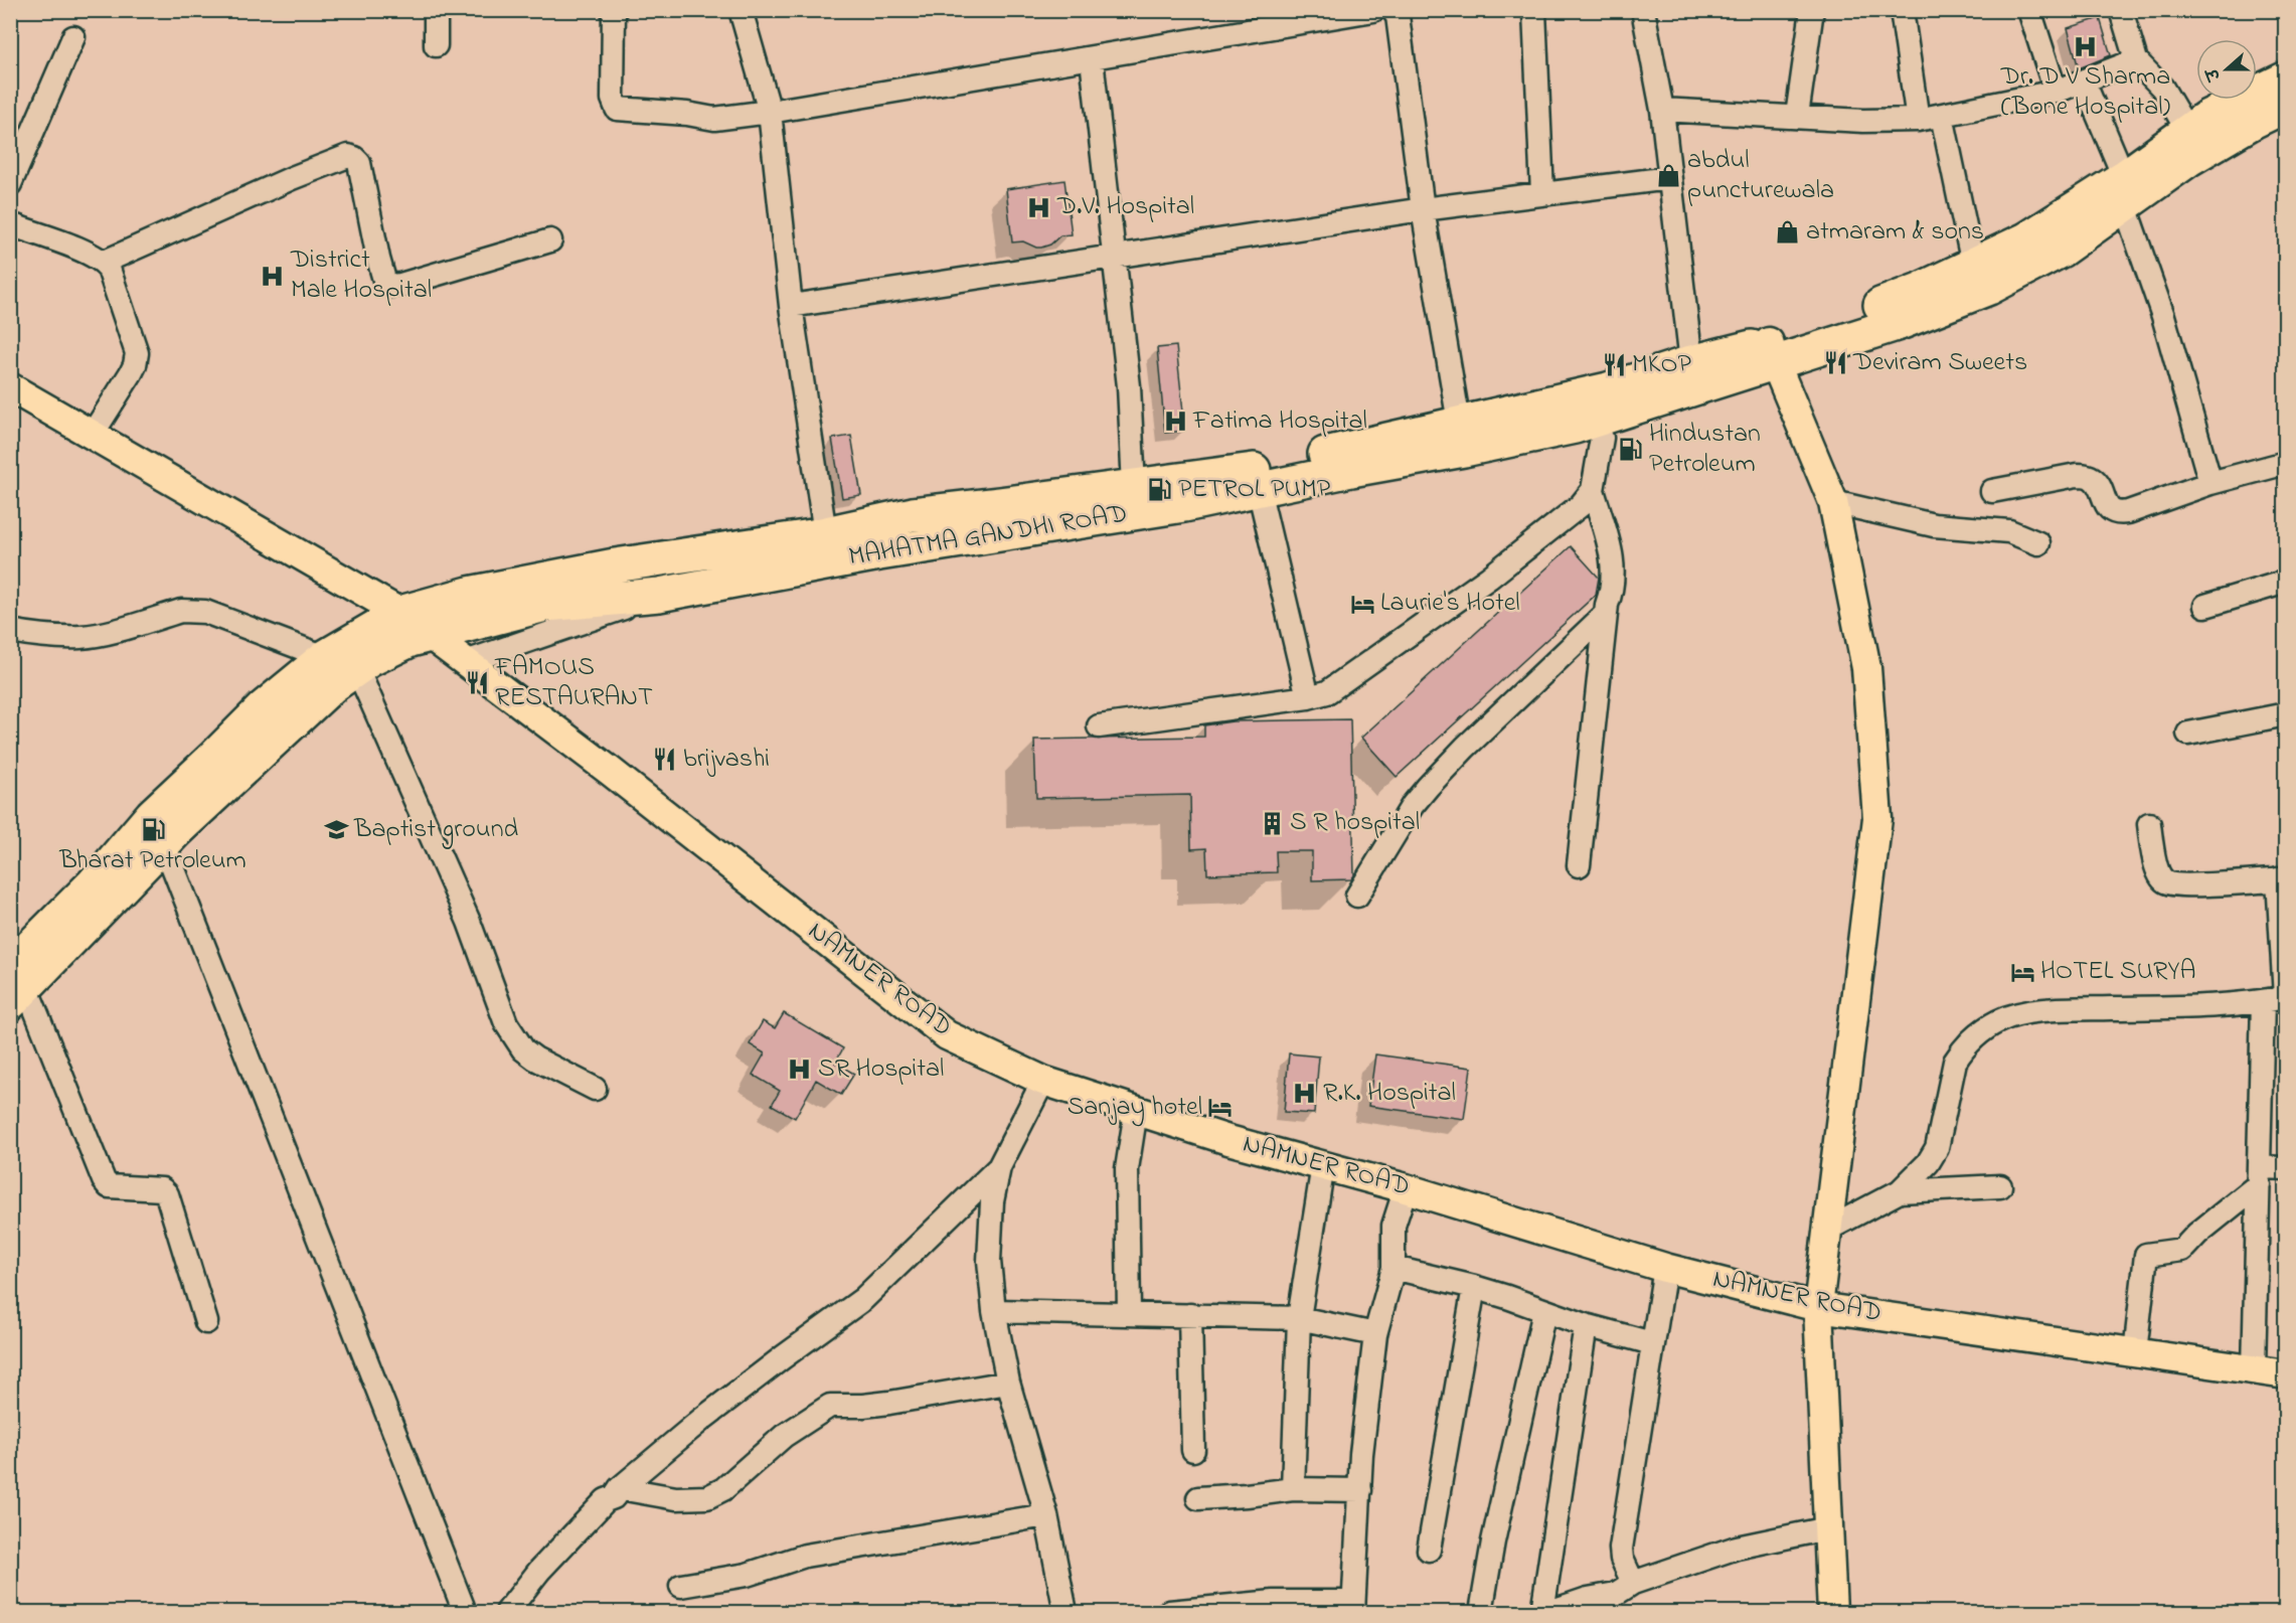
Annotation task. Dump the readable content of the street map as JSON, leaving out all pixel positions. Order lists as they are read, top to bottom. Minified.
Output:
{"streets":{"highway":["MAHATMA GANDHI ROAD"],"main road":["NAMNER ROAD"]},"crossings":[["MAHATMA GANDHI ROAD","NAMNER ROAD"]],"places":{"hospital":["Dr. D V Sharma (Bone Hospital)","D.V. Hospital","District Male Hospital","Fatima Hospital","SR Hospital","R.K. Hospital"],"shop":["abdul puncturewala","atmaram & sons"],"restaurant":["Deviram Sweets","MKOP","FAMOUS RESTAURANT","brijvashi"],"fuel station":["Hindustan Petroleum","PETROL PUMP","Bharat Petroleum"],"hotel":["Laurie's Hotel","HOTEL SURYA","Sanjay hotel"],"building":["S R hospital"],"school or university":["Baptist ground"]},"north":"left"}
